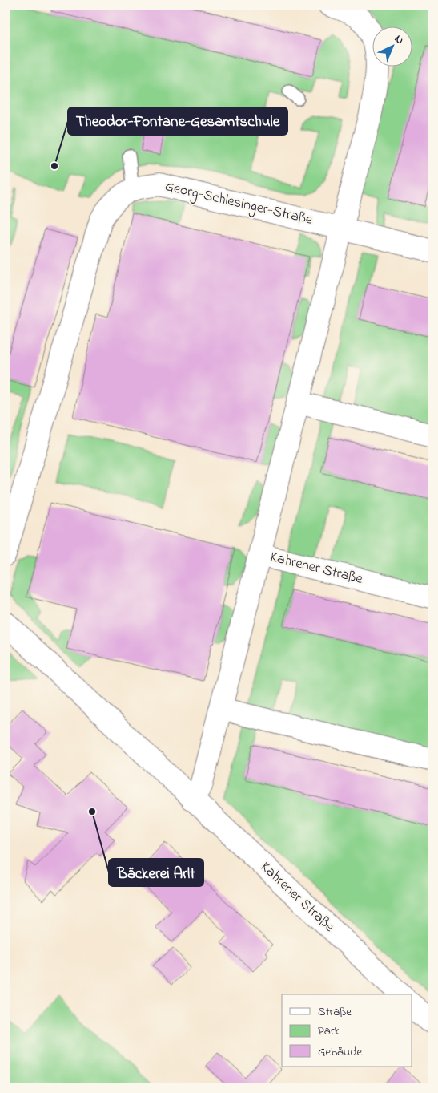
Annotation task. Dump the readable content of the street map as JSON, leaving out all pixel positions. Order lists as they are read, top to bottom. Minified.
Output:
{"streets":{"street":["Georg-Schlesinger-Straße","Kahrener Straße"]},"places":["Theodor-Fontane-Gesamtschule","Bäckerei Arlt"],"legend":["Straße","Park","Gebäude"],"north":"top right"}
